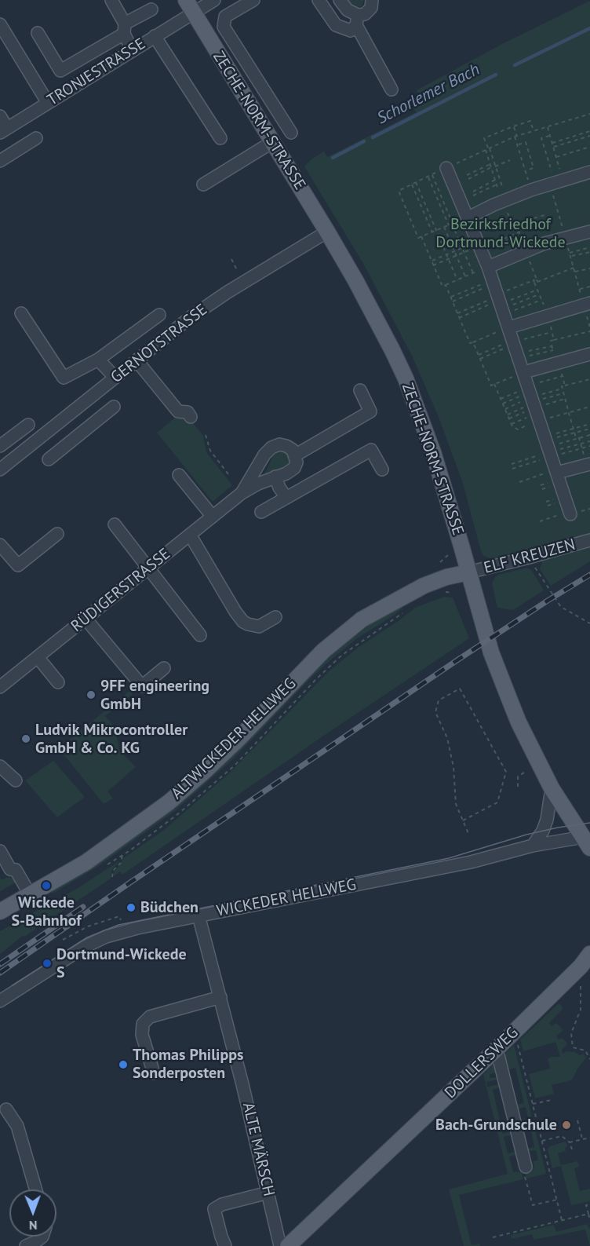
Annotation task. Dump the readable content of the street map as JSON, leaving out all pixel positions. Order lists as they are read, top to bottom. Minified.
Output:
{"streets":{"main road":["ZECHE-NORM-STRASSE","ALTWICKEDER HELLWEG","DOLLERSWEG"],"street":["TRONJESTRASSE","GERNOTSTRASSE","ELF KREUZEN","RÜDIGERSTRASSE","WICKEDER HELLWEG","ALTE MÄRSCH"]},"crossings":[["TRONJESTRASSE","ZECHE-NORM-STRASSE"],["ZECHE-NORM-STRASSE","GERNOTSTRASSE"],["ZECHE-NORM-STRASSE","ELF KREUZEN"],["ZECHE-NORM-STRASSE","ALTWICKEDER HELLWEG"],["ZECHE-NORM-STRASSE","WICKEDER HELLWEG"],["ELF KREUZEN","ALTWICKEDER HELLWEG"],["WICKEDER HELLWEG","ALTE MÄRSCH"]],"water":["Schorlemer Bach"],"parks":["Bezirksfriedhof Dortmund-Wickede"],"places":["9FF engineering GmbH","Ludvik Mikrocontroller GmbH & Co. KG","Wickede S-Bahnhof","Büdchen","Dortmund-Wickede S","Thomas Philipps Sonderposten","Bach-Grundschule"],"north":"bottom"}
